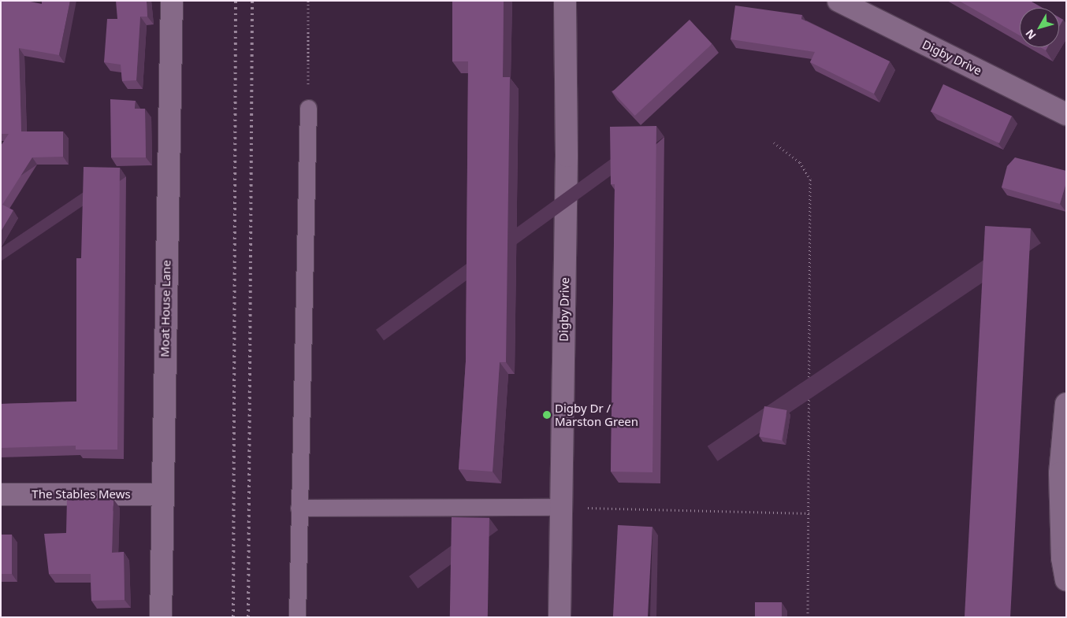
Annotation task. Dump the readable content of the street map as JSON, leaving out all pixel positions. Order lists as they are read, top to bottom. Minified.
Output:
{"streets":{"street":["Digby Drive","Moat House Lane","The Stables Mews"]},"crossings":[["Moat House Lane","The Stables Mews"]],"places":["Digby Dr / Marston Green"],"north":"bottom left"}
